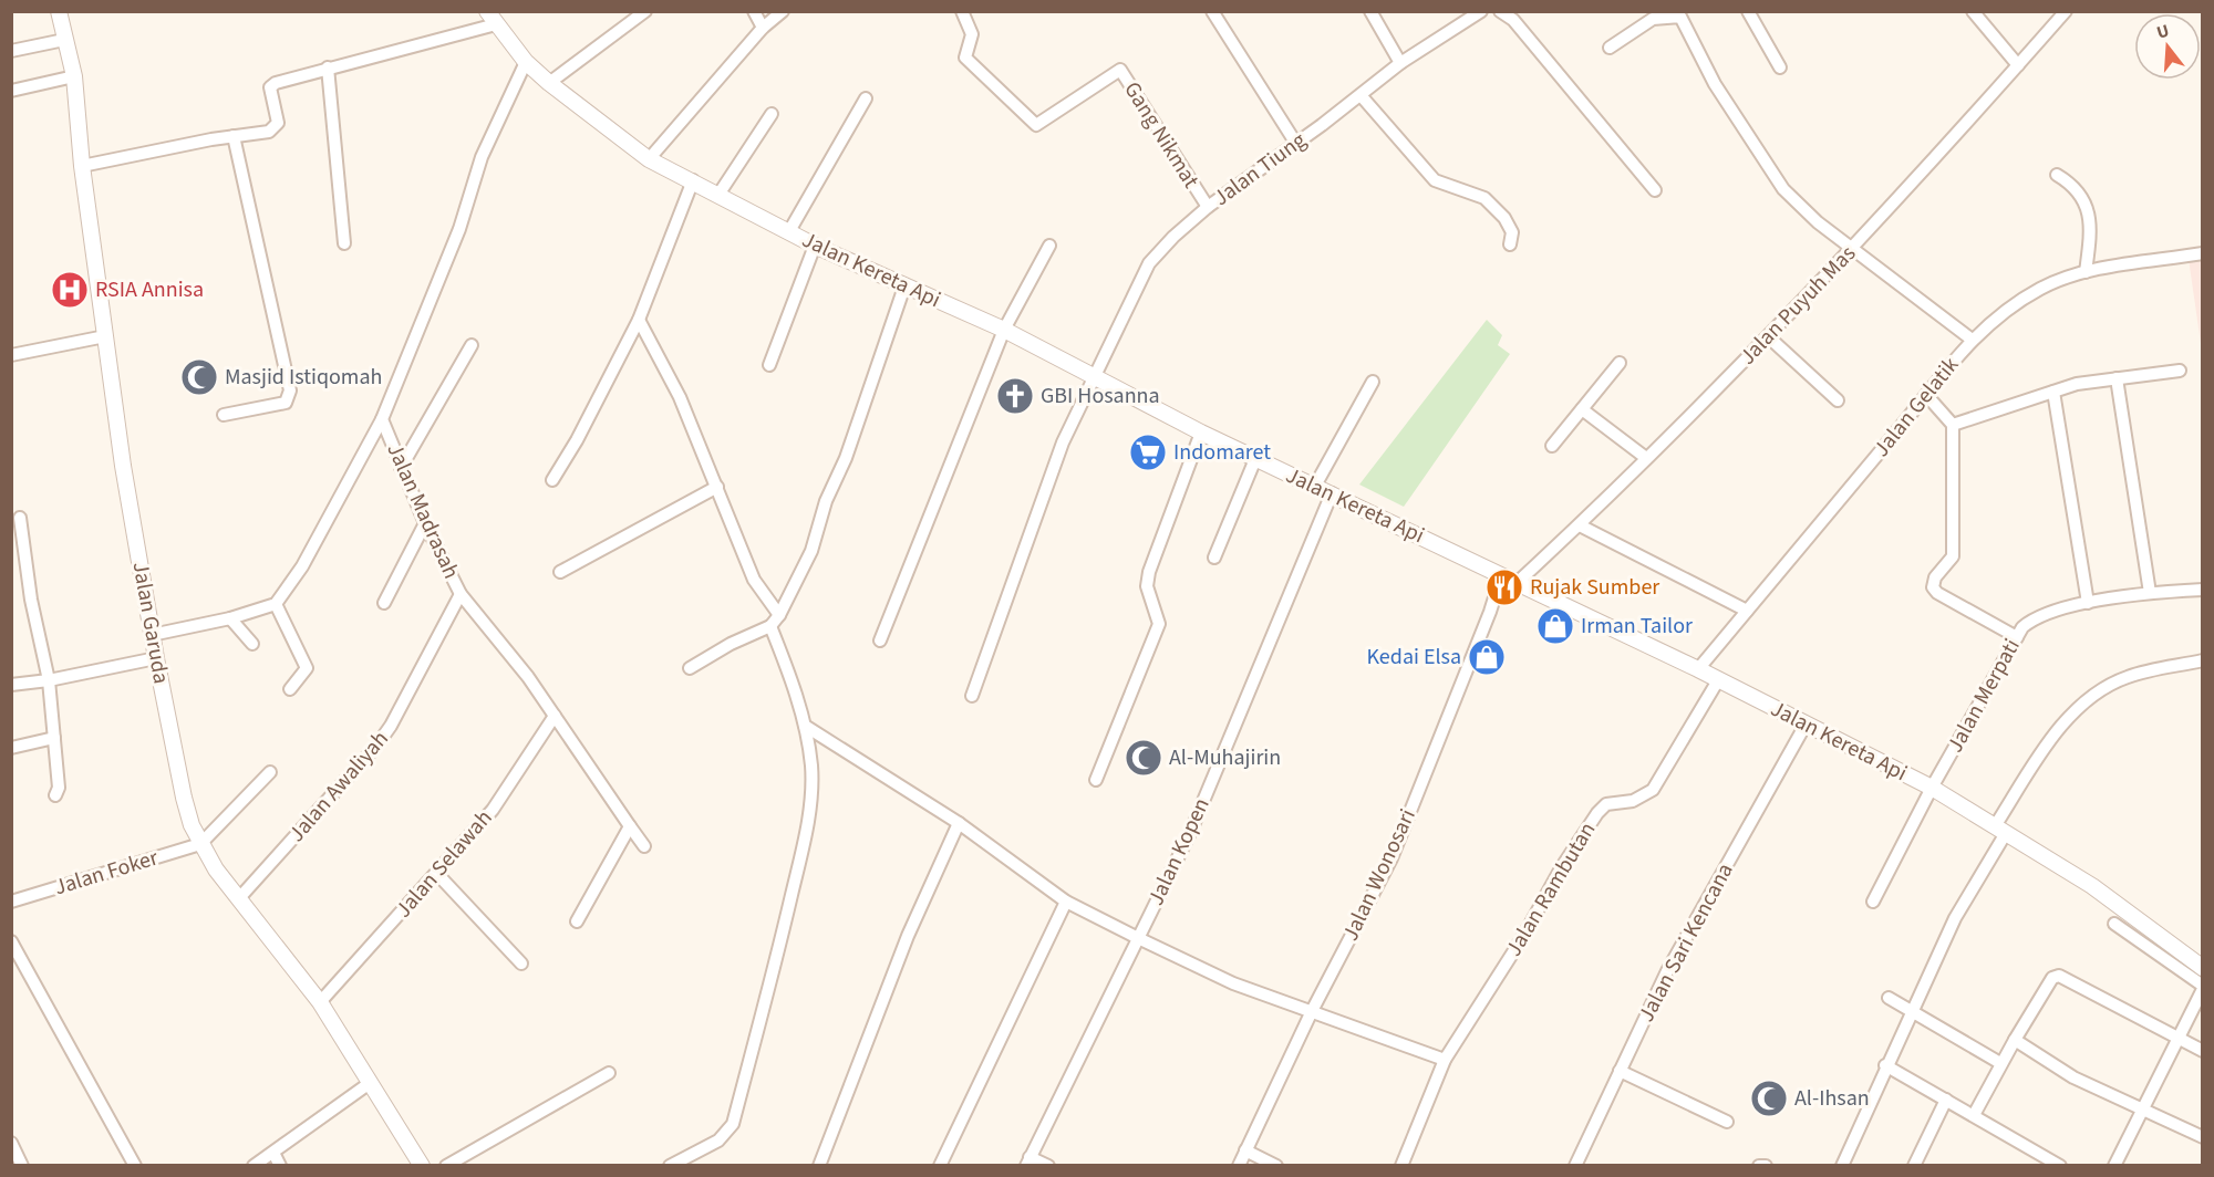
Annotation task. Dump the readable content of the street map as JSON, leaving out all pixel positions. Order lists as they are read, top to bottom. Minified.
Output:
{"streets":{"street":["Gang Nikmat","Jalan Tiung","Jalan Kereta Api","Jalan Puyuh Mas","Jalan Gelatik","Jalan Madrasah","Jalan Garuda","Jalan Merpati","Jalan Awaliyah","Jalan Kopen","Jalan Selawah","Jalan Foker","Jalan Wonosari","Jalan Rambutan","Jalan Sari Kencana"]},"crossings":[["Gang Nikmat","Jalan Tiung"],["Jalan Tiung","Jalan Kereta Api"],["Jalan Kereta Api","Jalan Puyuh Mas"],["Jalan Kereta Api","Jalan Gelatik"],["Jalan Kereta Api","Jalan Madrasah"],["Jalan Kereta Api","Jalan Merpati"],["Jalan Kereta Api","Jalan Kopen"],["Jalan Kereta Api","Jalan Wonosari"],["Jalan Kereta Api","Jalan Rambutan"],["Jalan Kereta Api","Jalan Sari Kencana"],["Jalan Madrasah","Jalan Awaliyah"],["Jalan Madrasah","Jalan Selawah"],["Jalan Garuda","Jalan Awaliyah"],["Jalan Garuda","Jalan Selawah"],["Jalan Garuda","Jalan Foker"]],"places":{"hospital":["RSIA Annisa"],"mosque":["Masjid Istiqomah","Al-Muhajirin","Al-Ihsan"],"church":["GBI Hosanna"],"supermarket":["Indomaret"],"restaurant":["Rujak Sumber"],"shop":["Irman Tailor","Kedai Elsa"]},"north":"top"}
